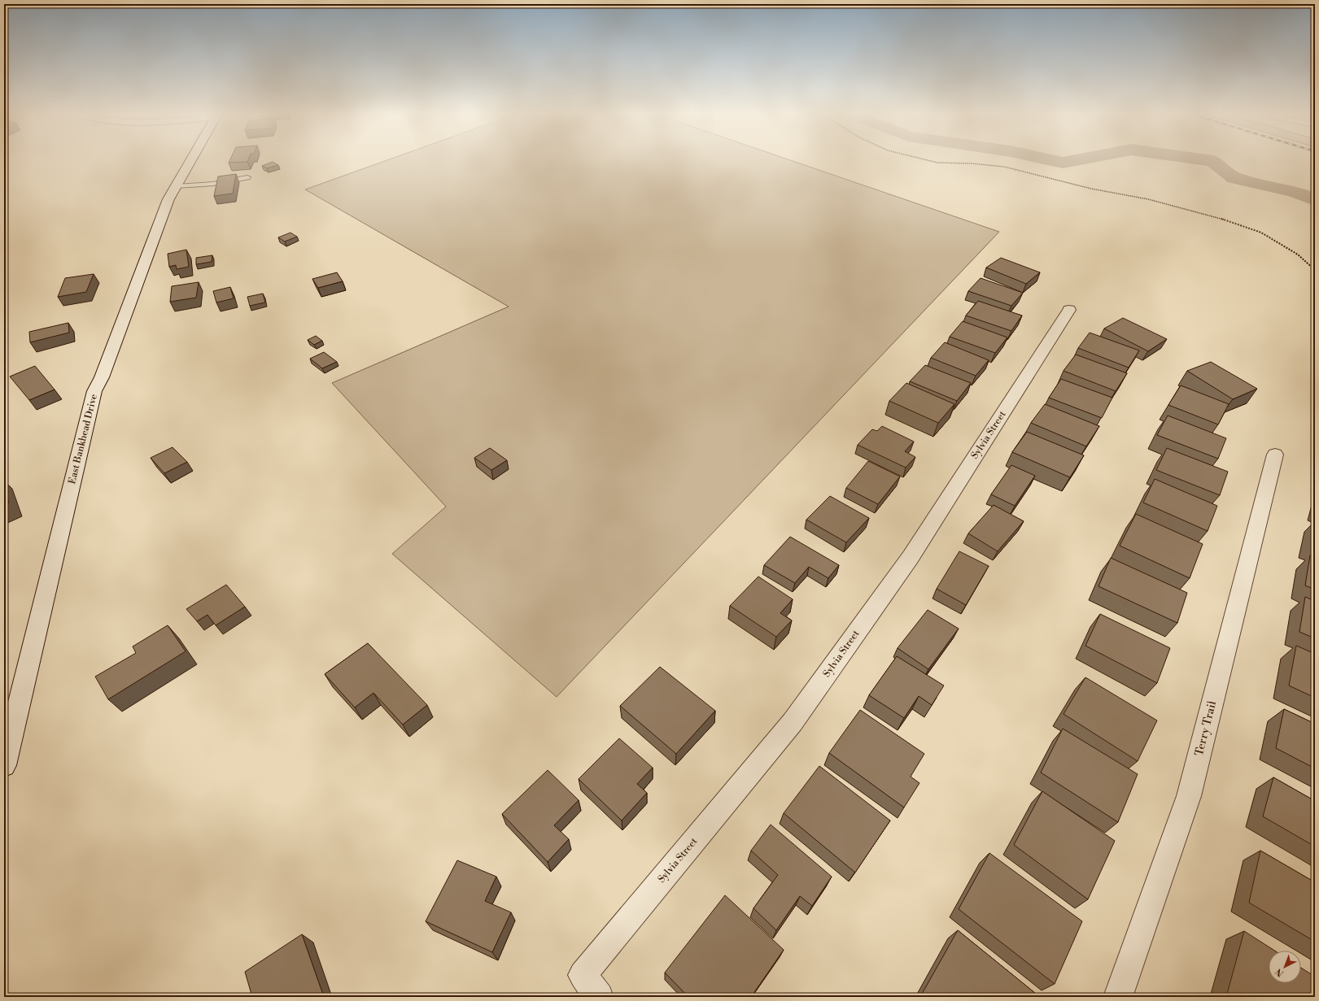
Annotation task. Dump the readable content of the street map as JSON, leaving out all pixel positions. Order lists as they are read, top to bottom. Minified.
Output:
{"streets":{"street":["Sylvia Street","East Bankhead Drive","Terry Trail"]},"north":"bottom left"}
